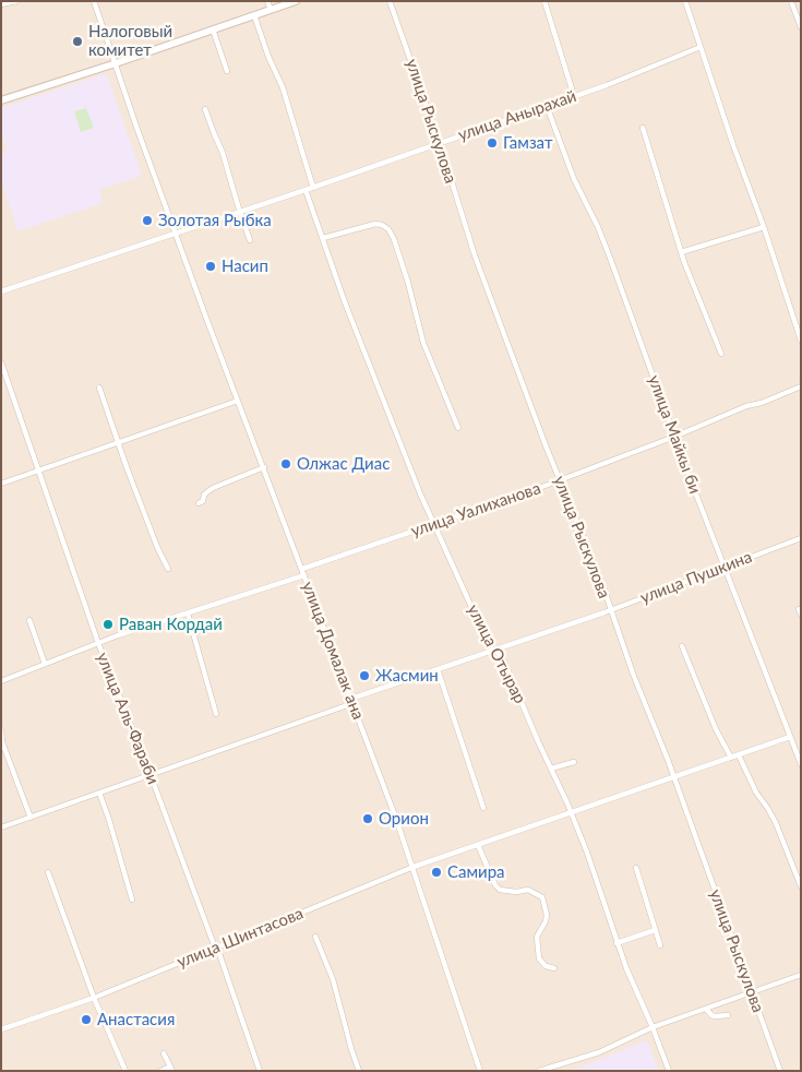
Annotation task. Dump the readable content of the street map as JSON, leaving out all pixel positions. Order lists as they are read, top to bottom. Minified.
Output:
{"streets":{"street":["улица Анырахай","улица Рыскулова","улица Майкы би","улица Уалиханова","улица Пушкина","улица Домалак ана","улица Отырар","улица Аль-Фараби","улица Шинтасова"]},"crossings":[["улица Анырахай","улица Рыскулова"],["улица Анырахай","улица Майкы би"],["улица Анырахай","улица Домалак ана"],["улица Анырахай","улица Отырар"],["улица Рыскулова","улица Уалиханова"],["улица Рыскулова","улица Пушкина"],["улица Рыскулова","улица Шинтасова"],["улица Майкы би","улица Уалиханова"],["улица Майкы би","улица Пушкина"],["улица Майкы би","улица Шинтасова"],["улица Уалиханова","улица Домалак ана"],["улица Уалиханова","улица Отырар"],["улица Пушкина","улица Домалак ана"],["улица Пушкина","улица Отырар"],["улица Пушкина","улица Аль-Фараби"],["улица Домалак ана","улица Шинтасова"],["улица Отырар","улица Шинтасова"],["улица Аль-Фараби","улица Шинтасова"]],"places":["Налоговый комитет","Гамзат","Золотая Рыбка","Насип","Олжас Диас","Раван Кордай","Жасмин","Орион","Самира","Анастасия"]}
